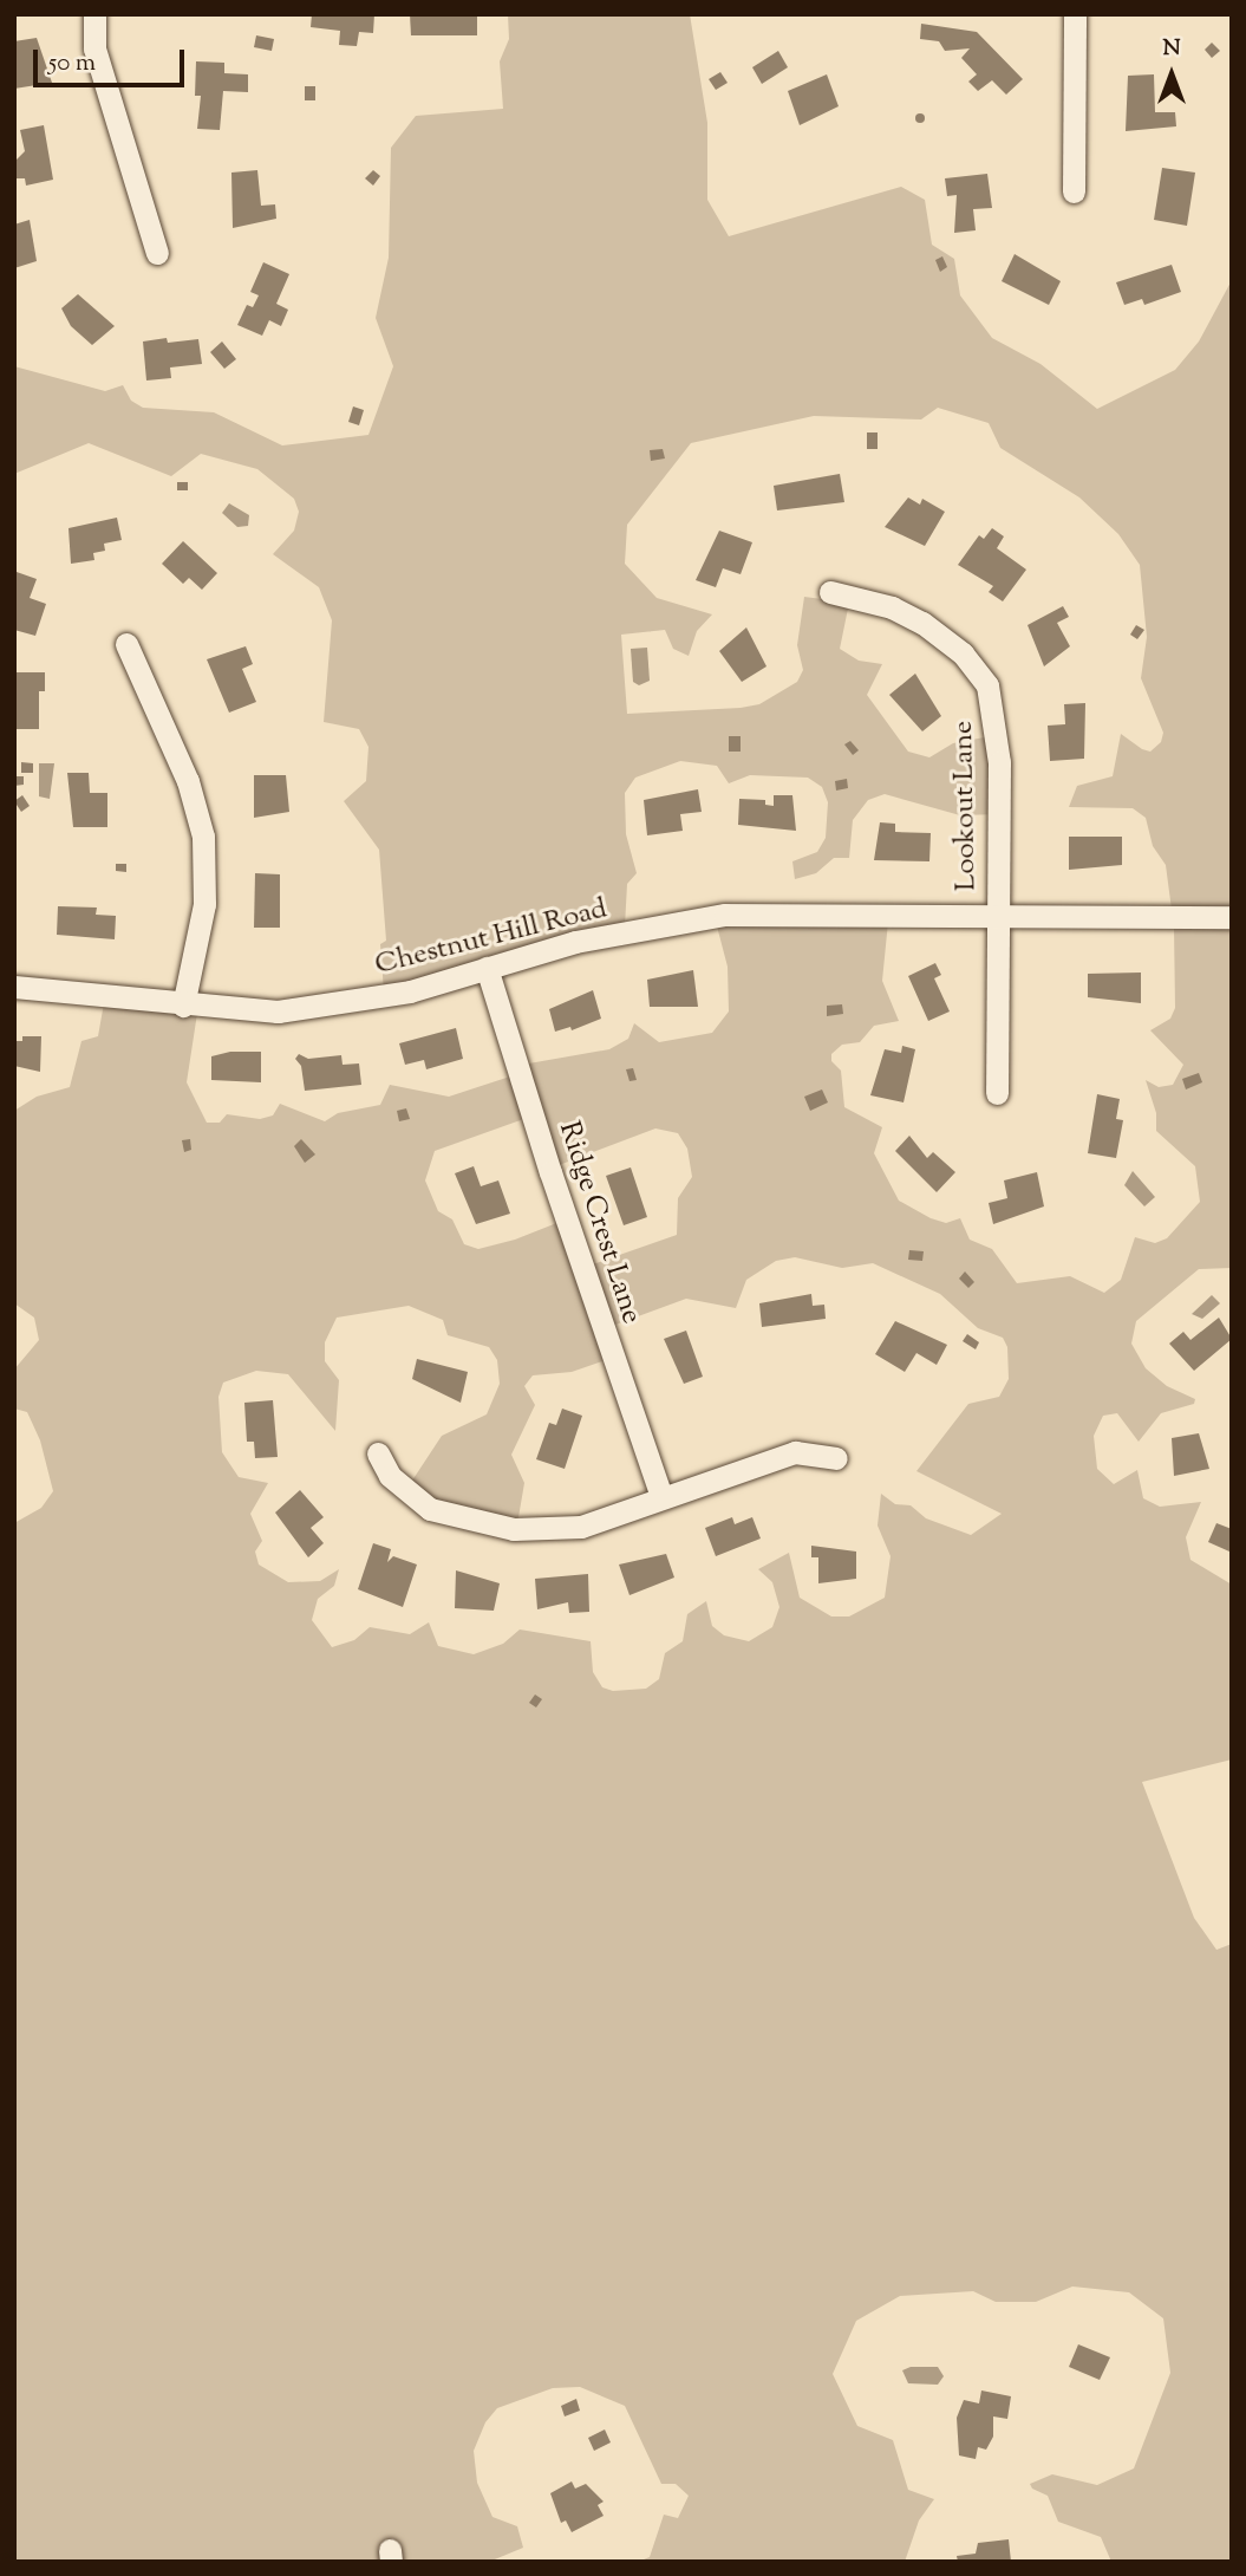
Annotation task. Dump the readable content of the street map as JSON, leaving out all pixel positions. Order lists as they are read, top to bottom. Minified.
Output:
{"streets":{"street":["Lookout Lane","Chestnut Hill Road","Ridge Crest Lane"]},"crossings":[["Lookout Lane","Chestnut Hill Road"],["Chestnut Hill Road","Ridge Crest Lane"]],"scale_bar":"50 m","north":"top"}
